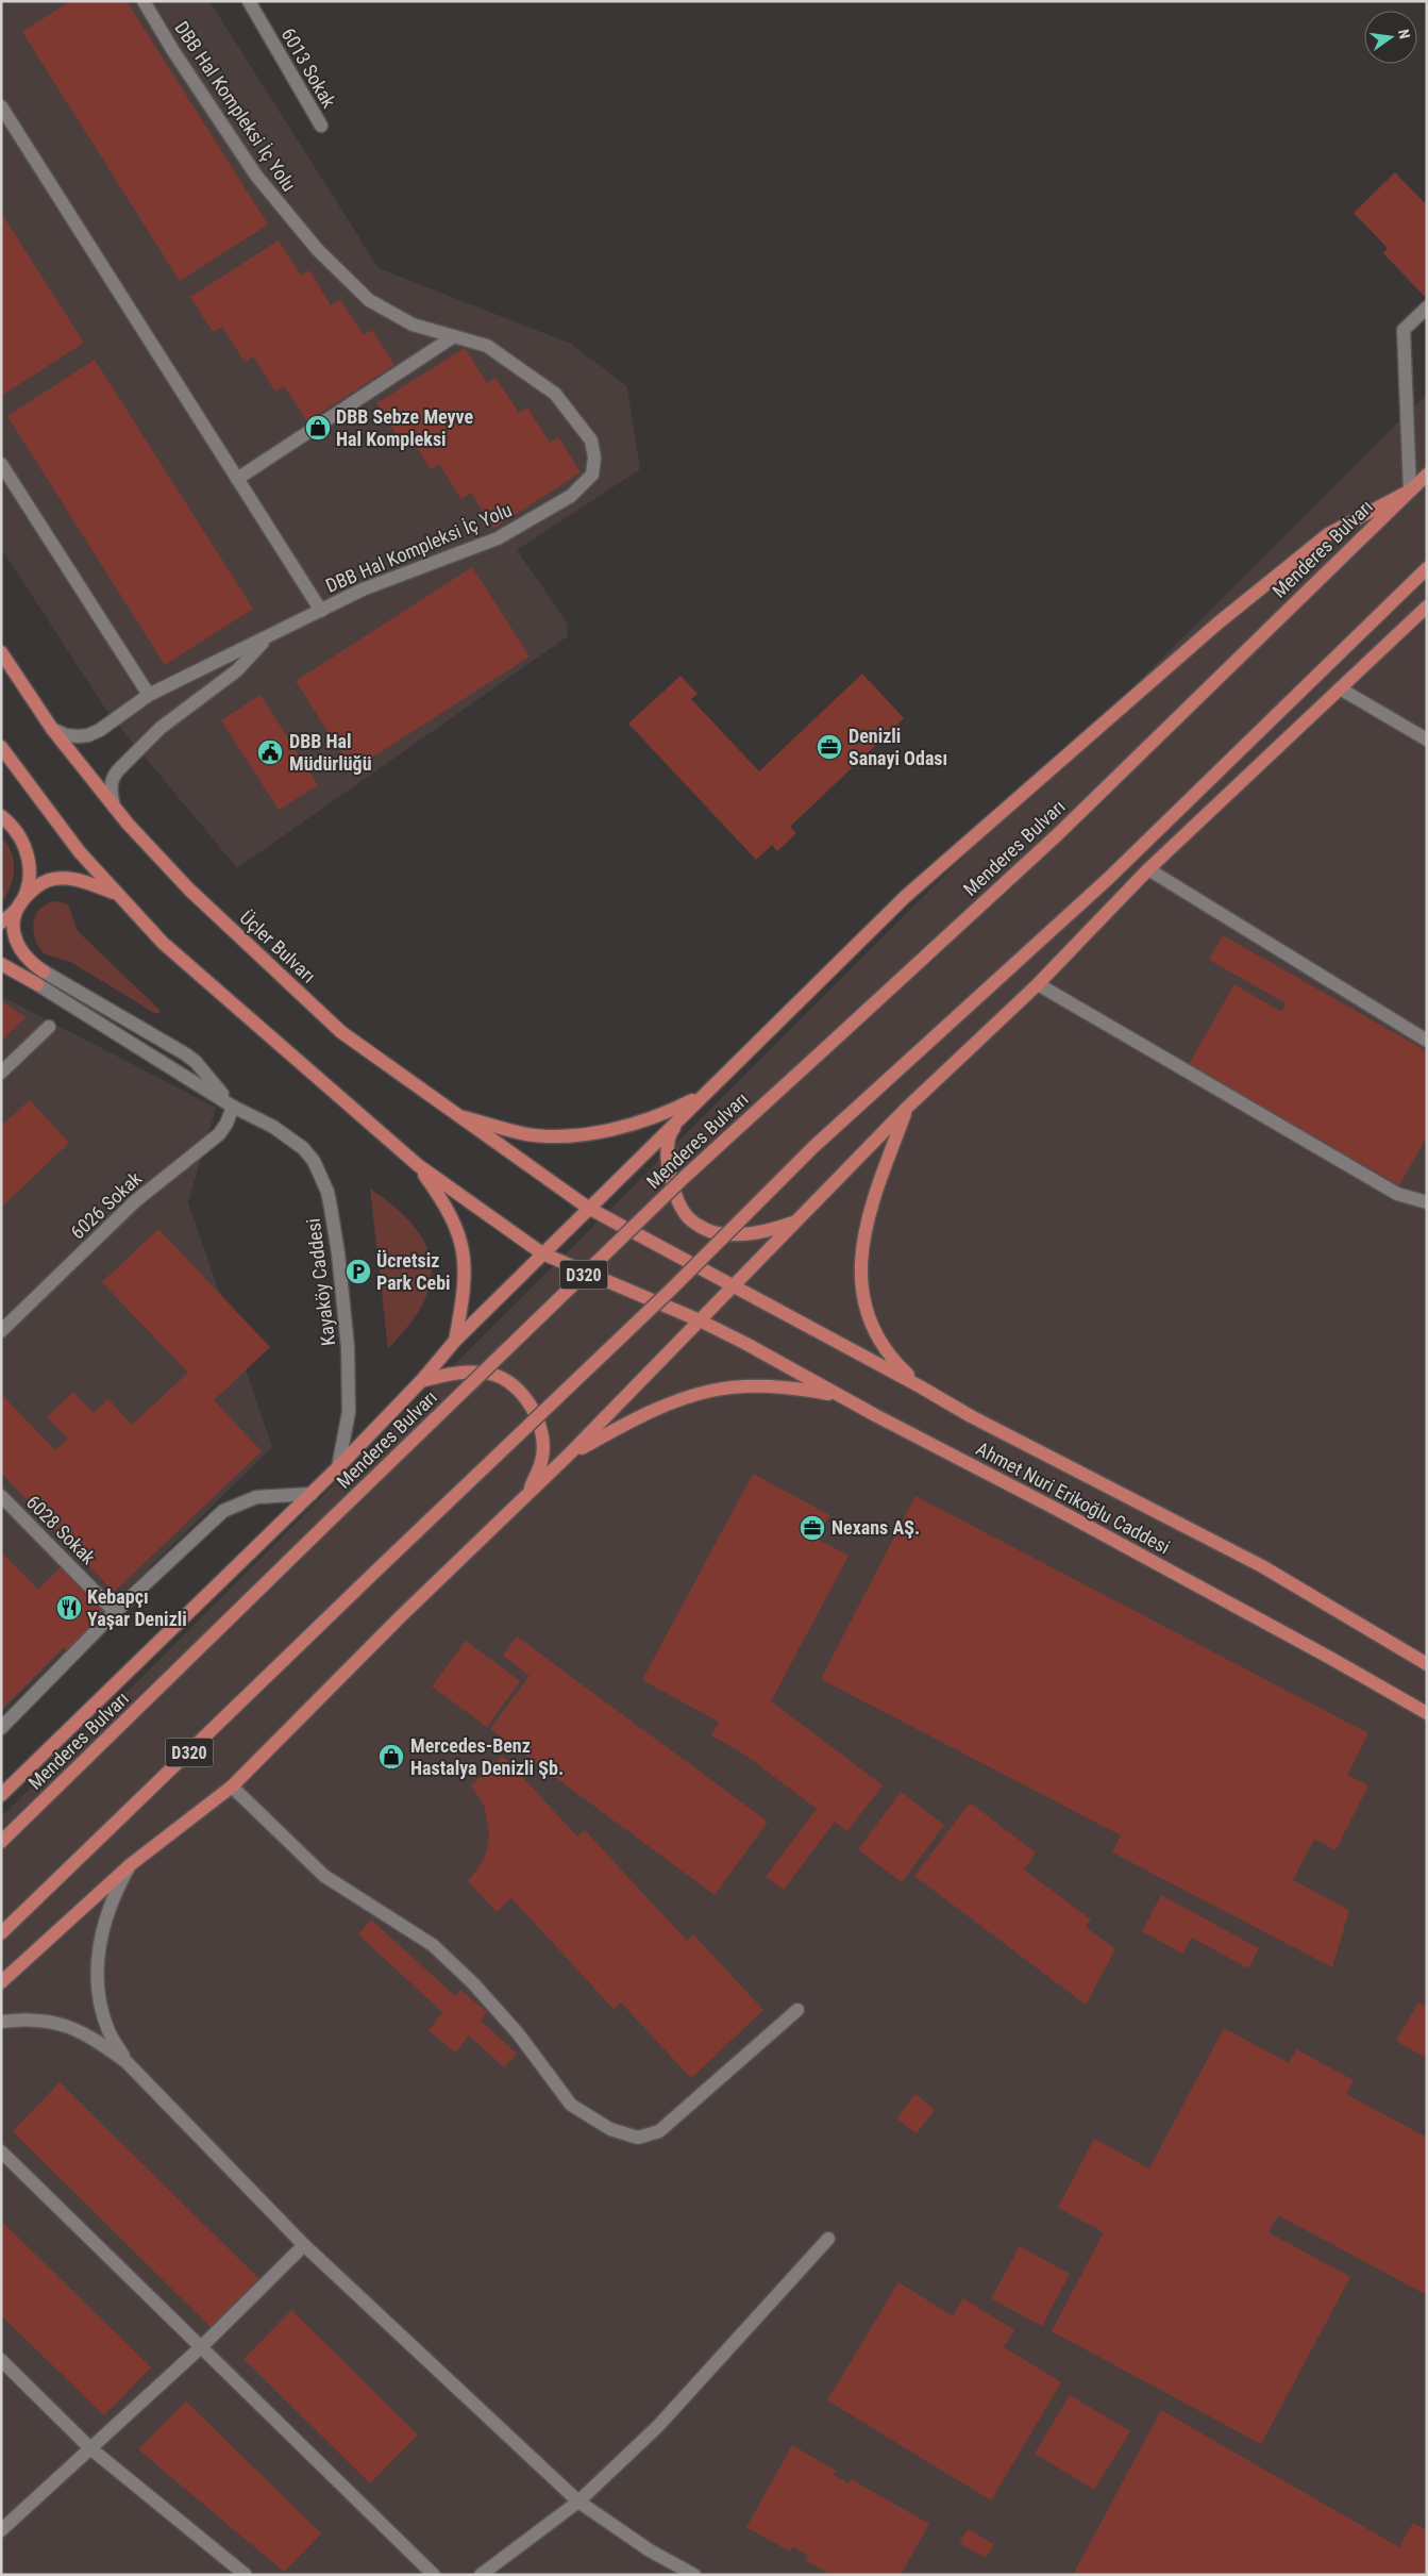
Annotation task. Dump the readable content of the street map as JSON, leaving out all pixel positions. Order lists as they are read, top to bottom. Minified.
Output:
{"streets":{"main road":["Menderes Bulvarı","Üçler Bulvarı","D320","Ahmet Nuri Erikoğlu Caddesi"],"street":["6013 Sokak","DBB Hal Kompleksi İç Yolu","6026 Sokak","Kayaköy Caddesi","6028 Sokak"]},"crossings":[["DBB Hal Kompleksi İç Yolu","Üçler Bulvarı"],["Üçler Bulvarı","Ahmet Nuri Erikoğlu Caddesi"],["6026 Sokak","Kayaköy Caddesi"]],"places":{"shop":["DBB Sebze Meyve Hal Kompleksi","Mercedes-Benz Hastalya Denizli Şb."],"office":["Denizli Sanayi Odası","Nexans AŞ."],"public building":["DBB Hal Müdürlüğü"],"parking":["Ücretsiz Park Cebi"],"restaurant":["Kebapçı Yaşar Denizli"]},"north":"right"}
